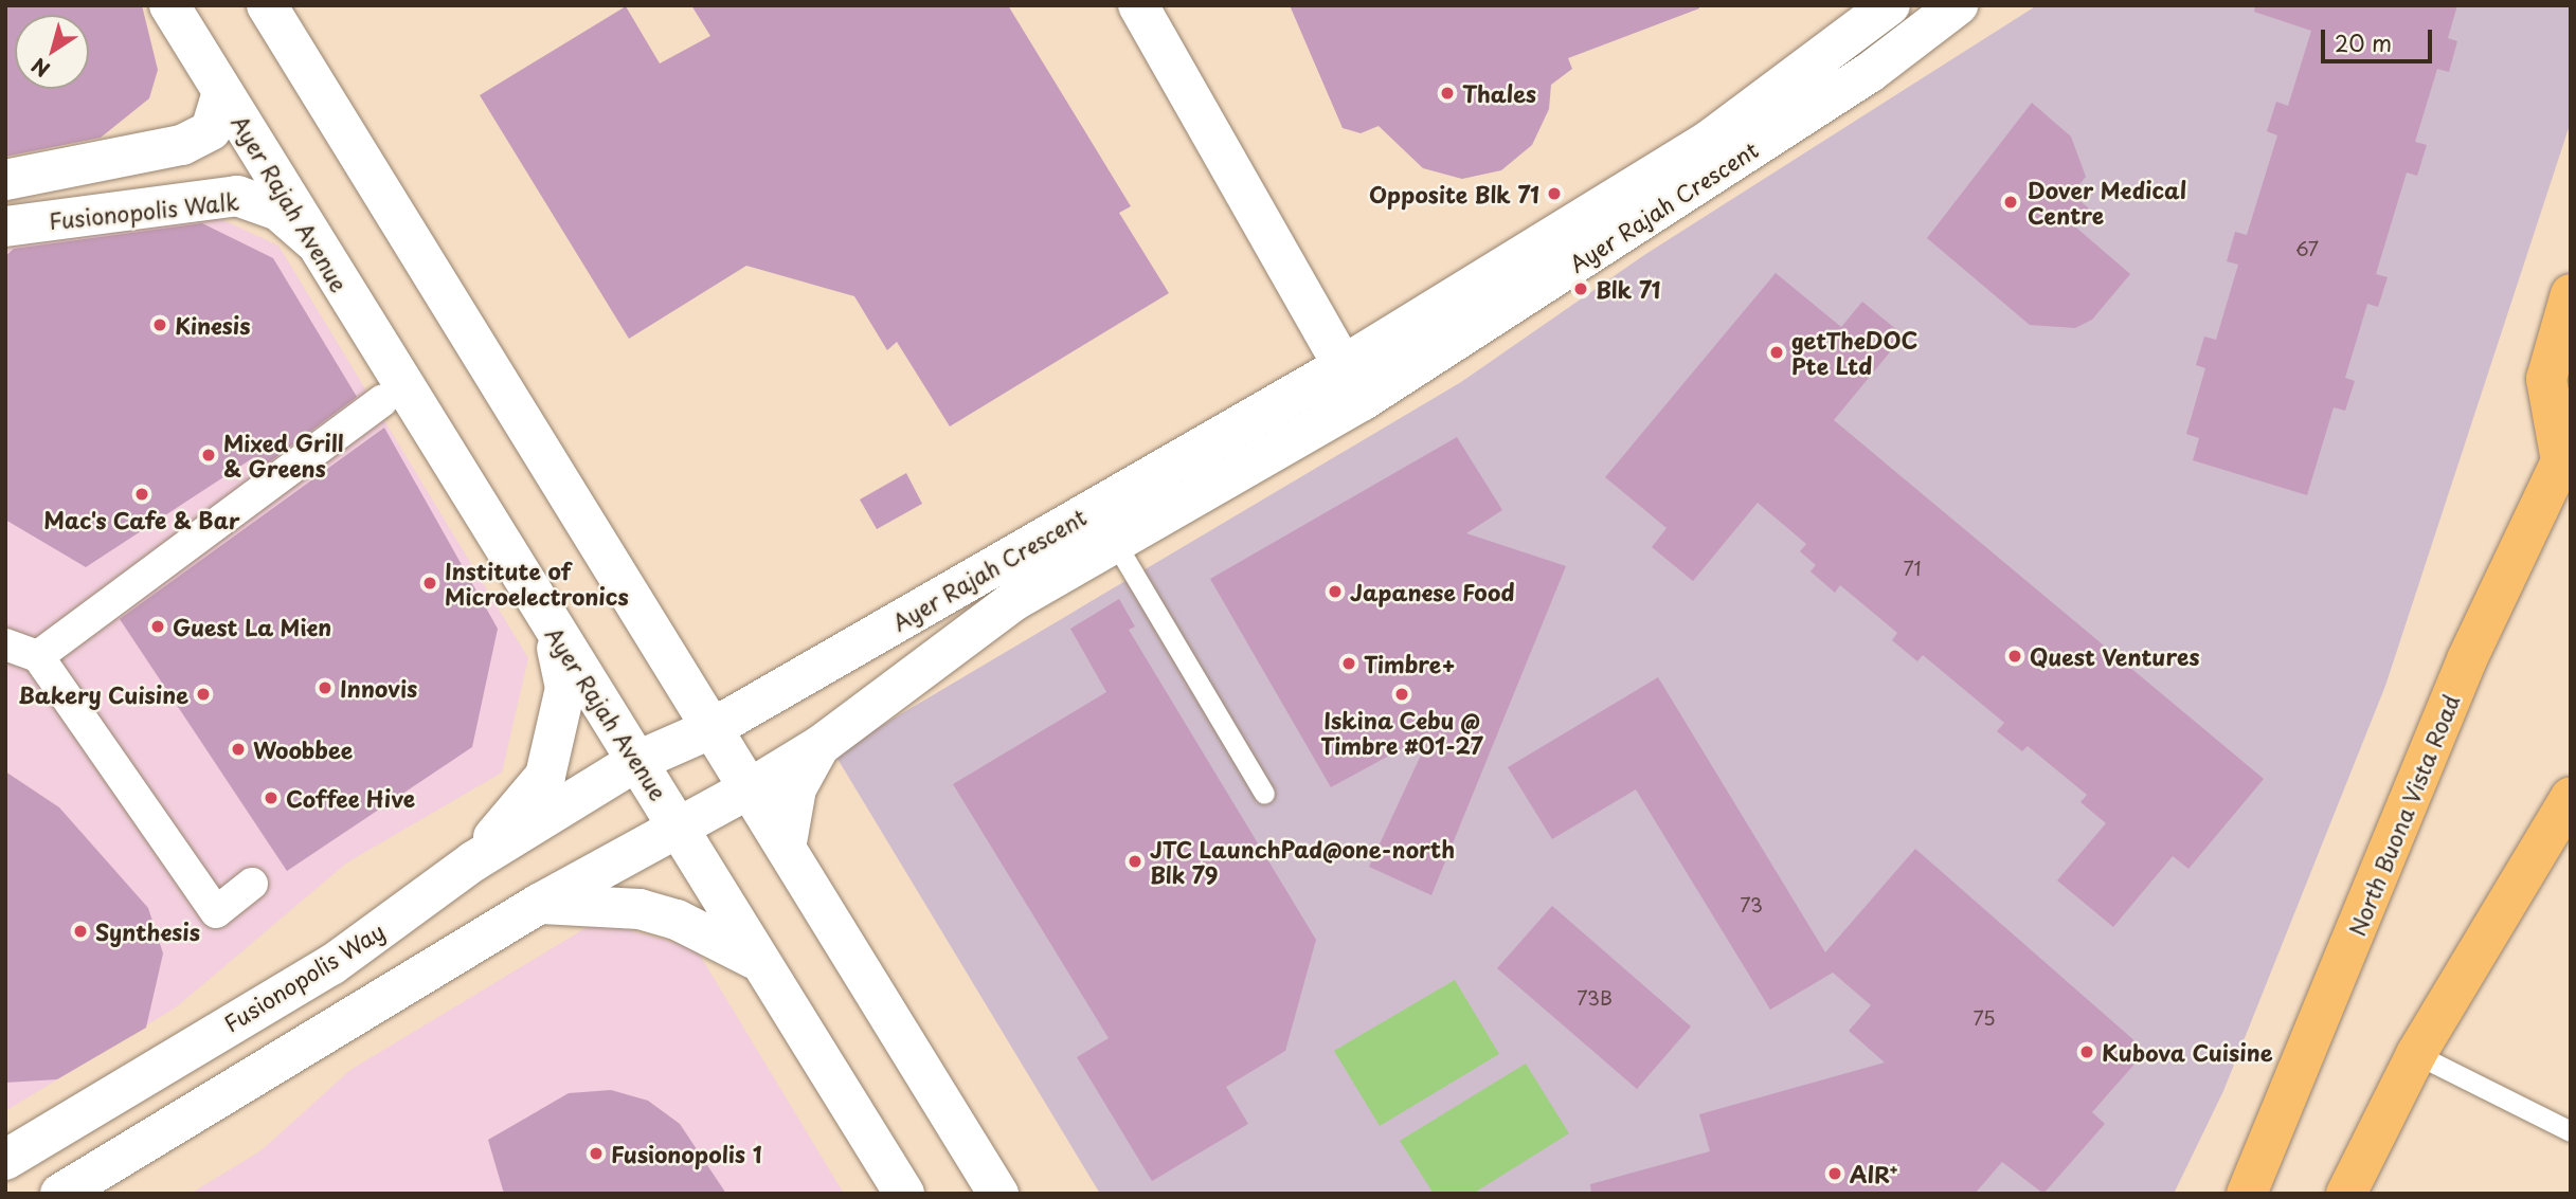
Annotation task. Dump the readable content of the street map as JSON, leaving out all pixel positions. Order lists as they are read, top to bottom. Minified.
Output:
{"streets":{"main road":["North Buona Vista Road"],"street":["Ayer Rajah Avenue","Ayer Rajah Crescent","Fusionopolis Walk","Fusionopolis Way"]},"crossings":[["Ayer Rajah Avenue","Ayer Rajah Crescent"],["Ayer Rajah Avenue","Fusionopolis Walk"],["Ayer Rajah Avenue","Fusionopolis Way"],["Ayer Rajah Crescent","Fusionopolis Way"]],"places":["Thales","Opposite Blk 71","Dover Medical Centre","Blk 71","Kinesis","getTheDOC Pte Ltd","Mixed Grill & Greens","Mac's Cafe & Bar","Institute of Microelectronics","Japanese Food","Guest La Mien","Quest Ventures","Timbre+","Innovis","Bakery Cuisine","Iskina Cebu @ Timbre #01-27","Woobbee","Coffee Hive","JTC LaunchPad@one-north Blk 79","Synthesis","Kubova Cuisine","Fusionopolis 1","AIR⁺"],"house_numbers":["67","71","73","73B","75"],"scale_bar":"20 m","north":"bottom left"}
